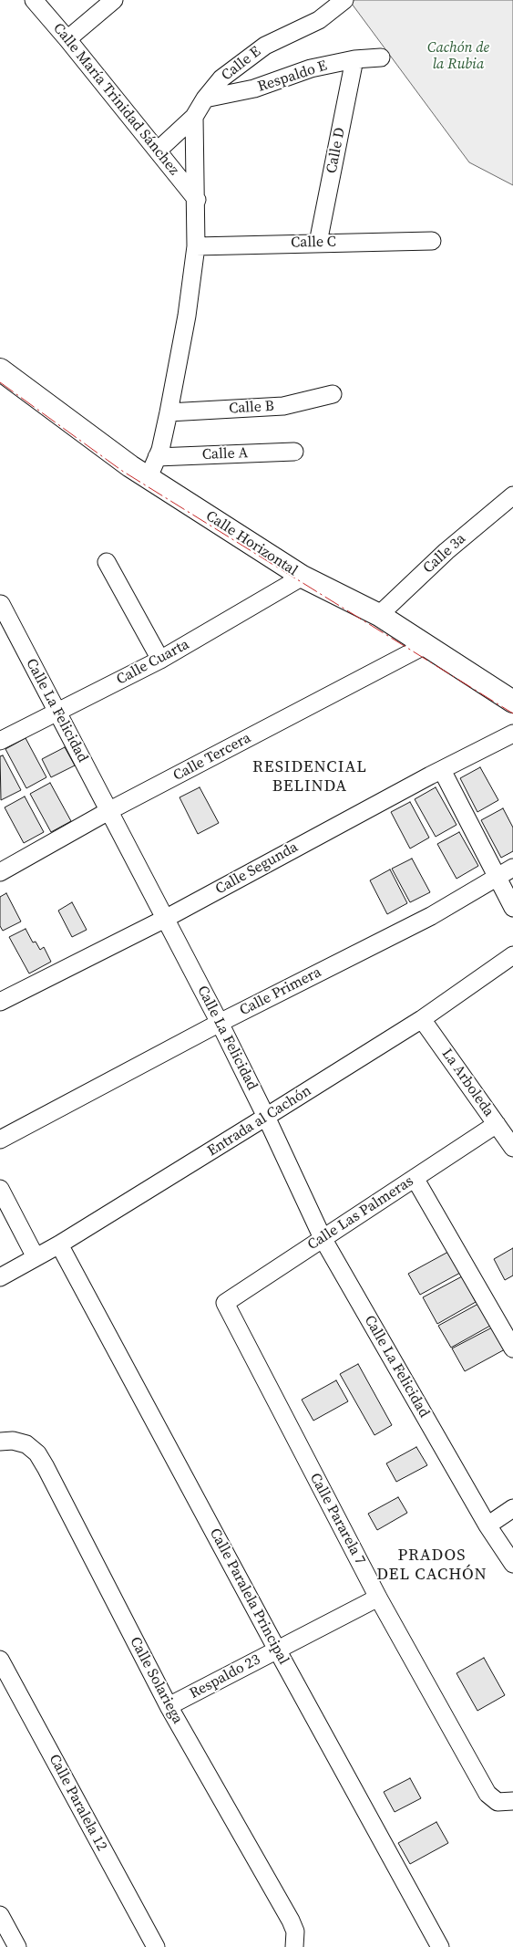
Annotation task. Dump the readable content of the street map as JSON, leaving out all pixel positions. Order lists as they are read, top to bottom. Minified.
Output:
{"streets":{"main road":["Calle Horizontal"],"street":["Calle E","Respaldo E","Calle María Trinidad Sánchez","Calle D","Calle C","Calle B","Calle A","Calle 3a","Calle Cuarta","Calle La Felicidad","Calle Tercera","Calle Segunda","Calle Primera","La Arboleda","Entrada al Cachón","Calle Las Palmeras","Calle Pararela 7","Calle Paralela Principal","Respaldo 23","Calle Solariega","Calle Paralela 12"]},"crossings":[["Calle E","Respaldo E"],["Calle E","Calle María Trinidad Sánchez"],["Respaldo E","Calle D"],["Calle María Trinidad Sánchez","Calle C"],["Calle María Trinidad Sánchez","Calle B"],["Calle María Trinidad Sánchez","Calle A"],["Calle María Trinidad Sánchez","Calle Horizontal"],["Calle D","Calle C"],["Calle Horizontal","Calle 3a"],["Calle Horizontal","Calle Cuarta"],["Calle Horizontal","Calle Tercera"],["Calle Cuarta","Calle La Felicidad"],["Calle La Felicidad","Calle Tercera"],["Calle La Felicidad","Calle Segunda"],["Calle La Felicidad","Calle Primera"],["Calle La Felicidad","Entrada al Cachón"],["Calle La Felicidad","Calle Las Palmeras"],["La Arboleda","Entrada al Cachón"],["La Arboleda","Calle Las Palmeras"],["Entrada al Cachón","Calle Paralela Principal"],["Calle Las Palmeras","Calle Pararela 7"],["Calle Pararela 7","Respaldo 23"],["Calle Paralela Principal","Respaldo 23"],["Respaldo 23","Calle Solariega"]],"districts":["RESIDENCIAL BELINDA","PRADOS DEL CACHÓN"],"parks":["Cachón de la Rubia"]}
